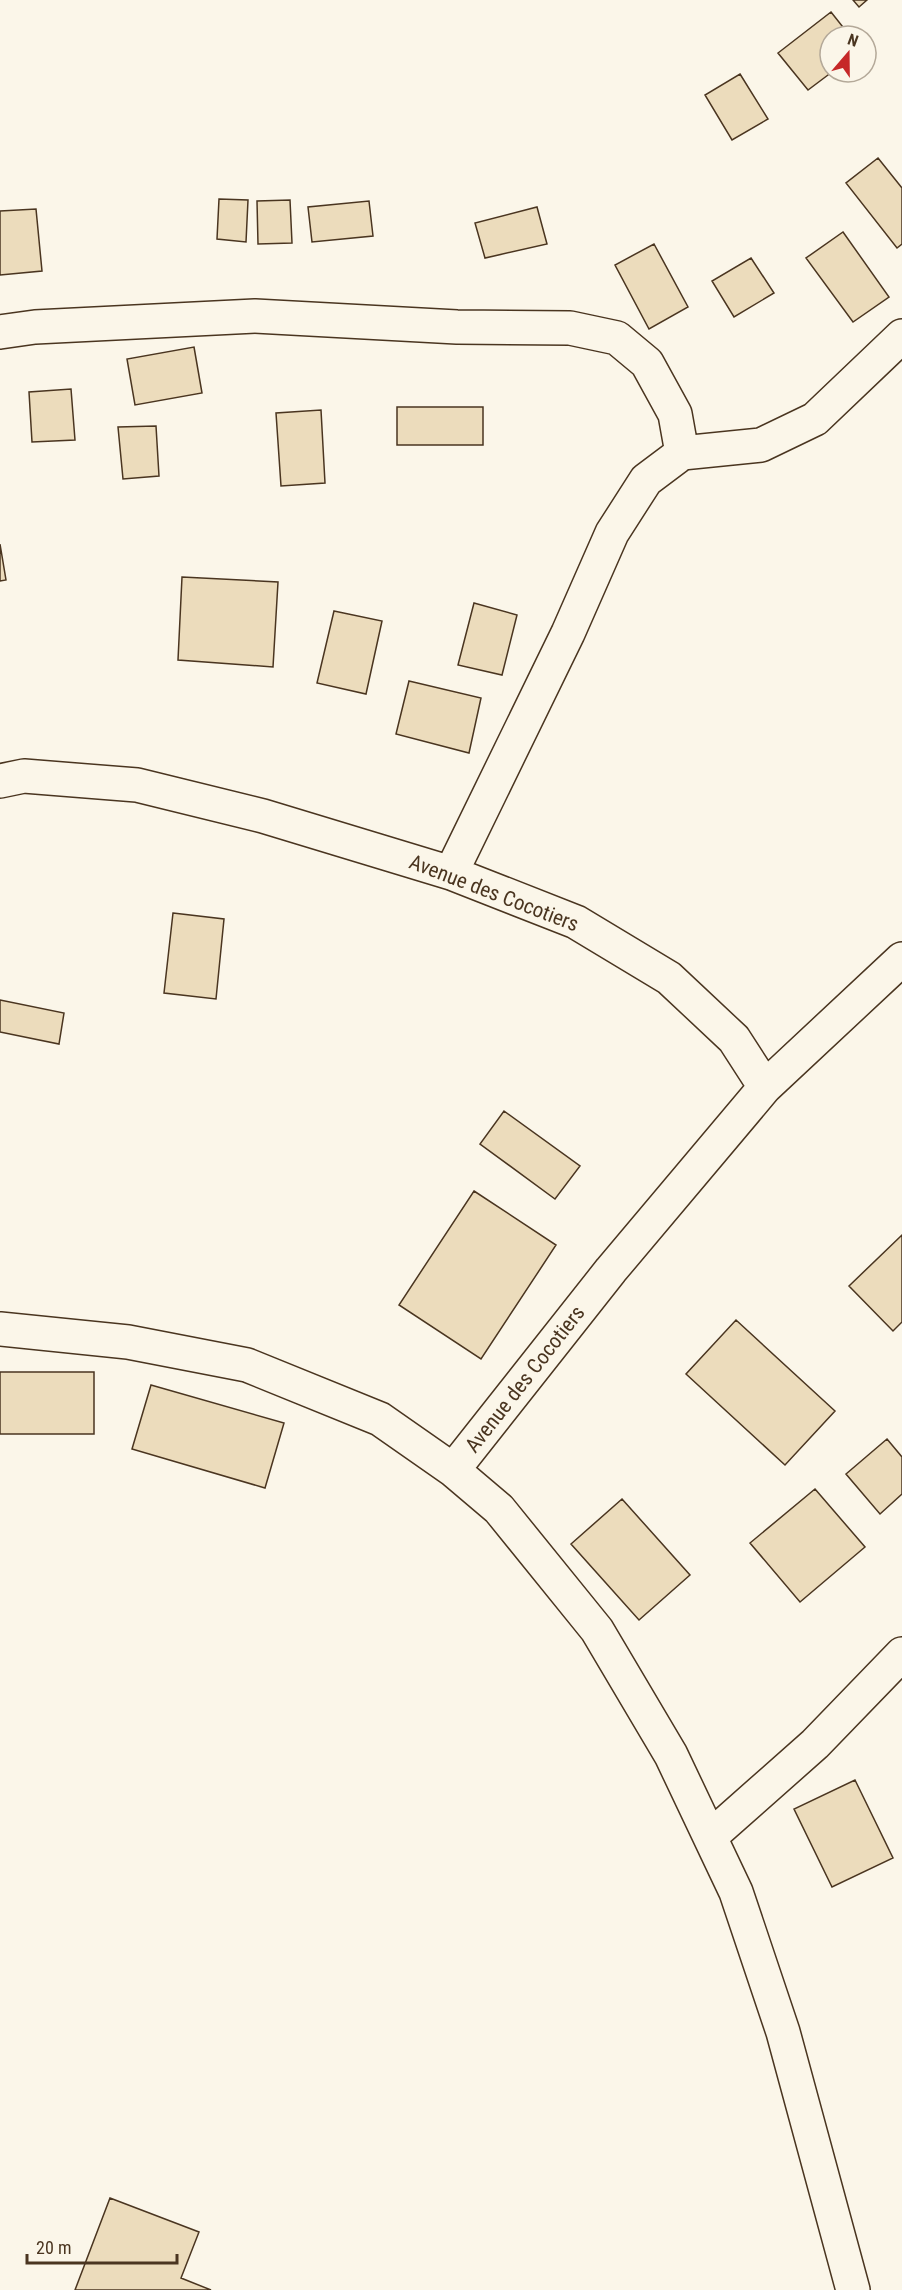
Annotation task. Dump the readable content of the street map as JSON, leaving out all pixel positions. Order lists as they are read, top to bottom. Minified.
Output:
{"streets":{"street":["Avenue des Cocotiers"]},"scale_bar":"20 m","north":"top"}
